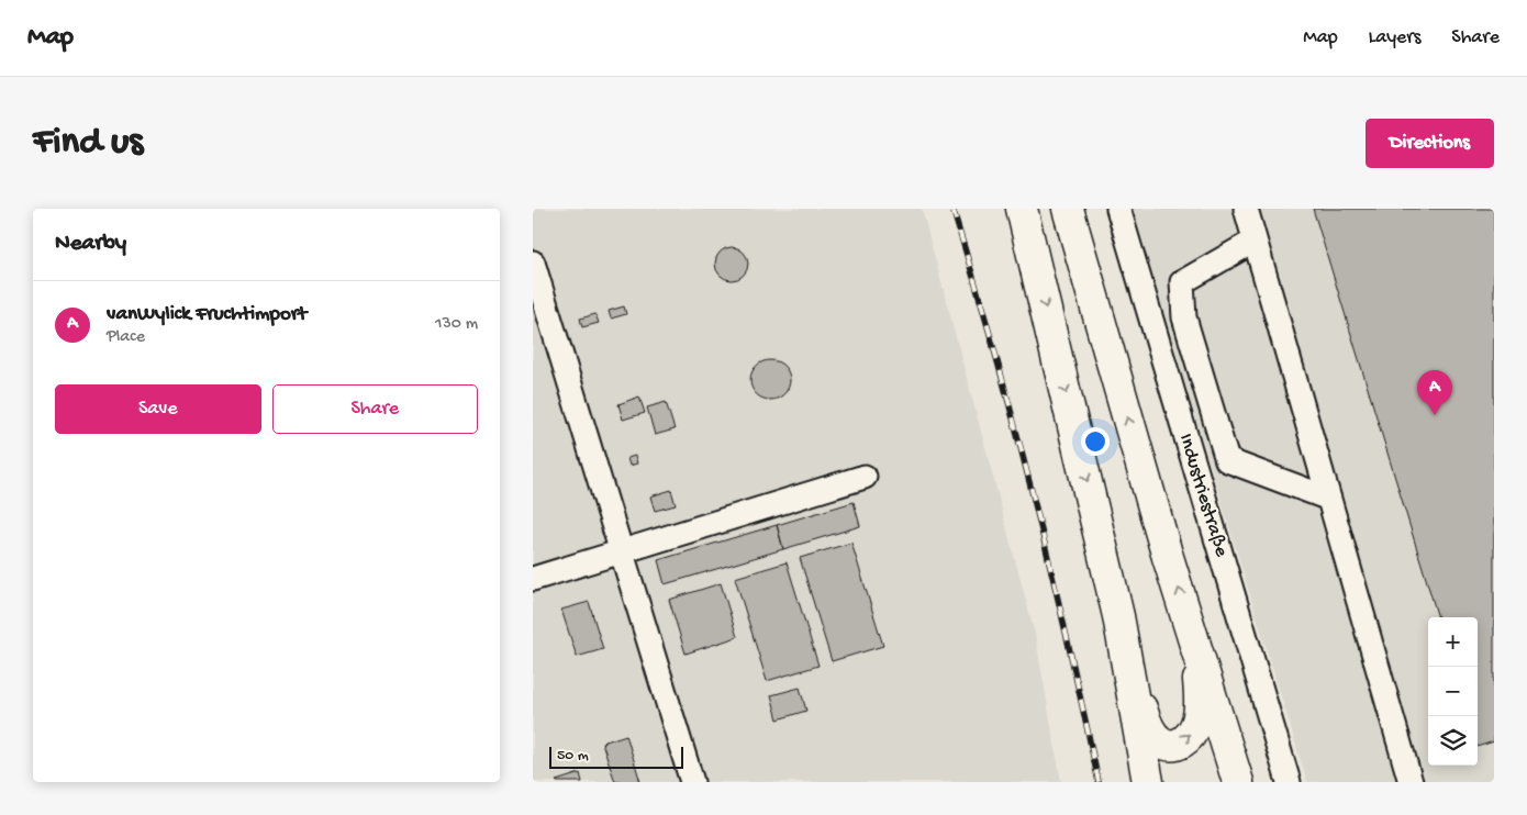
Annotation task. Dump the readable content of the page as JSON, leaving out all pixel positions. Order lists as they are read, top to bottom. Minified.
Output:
{"streets":{"street":["Industriestraße"]},"scale_bar":"50 m","page":{"header":"Map","nav":["Map","Layers","Share"],"buttons":["Directions",["Save","Share"]],"title":"Find us","heading":"Nearby","list":[{"mark":"A","name":"vanWylick Fruchtimport","note":"Place","value":"130 m"}],"pins":"A","map_buttons":["+","−"],"scale":"50 m"}}
